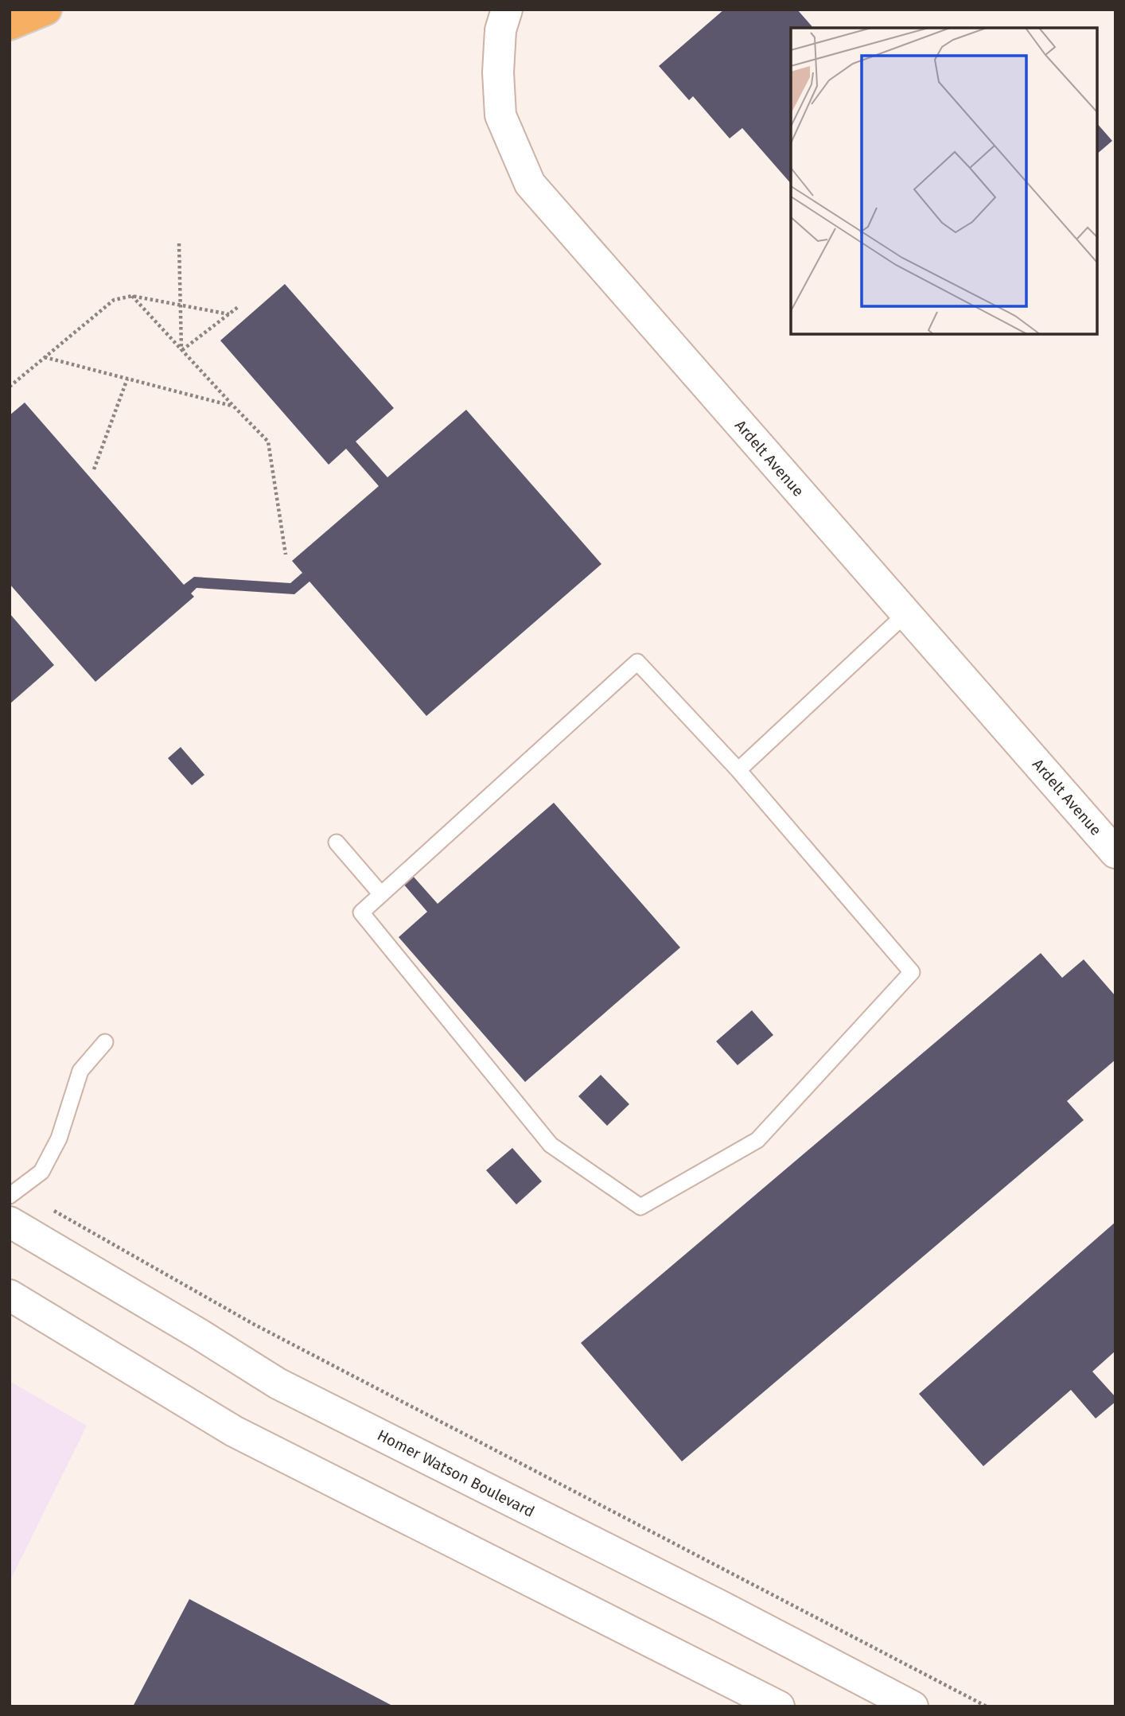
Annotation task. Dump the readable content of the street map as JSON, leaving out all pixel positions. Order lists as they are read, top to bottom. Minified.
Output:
{"streets":{"main road":["Ardelt Avenue","Homer Watson Boulevard"]}}
